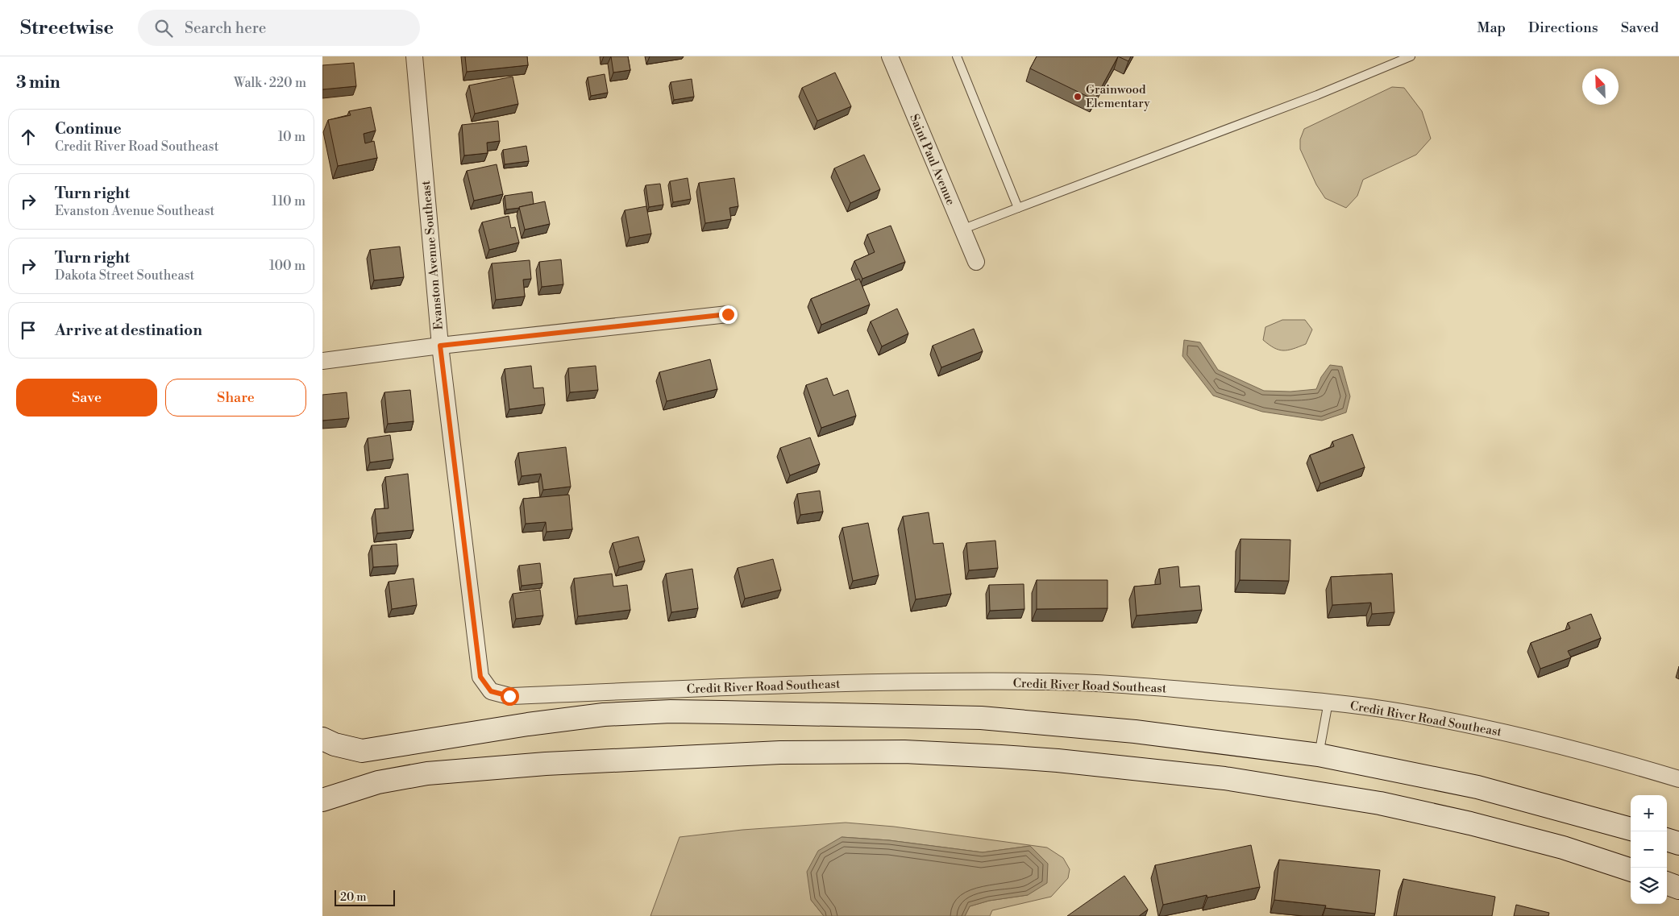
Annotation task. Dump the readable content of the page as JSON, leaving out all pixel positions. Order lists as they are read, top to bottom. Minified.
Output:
{"streets":{"street":["Saint Paul Avenue","Evanston Avenue Southeast","Credit River Road Southeast"]},"crossings":[["Evanston Avenue Southeast","Credit River Road Southeast"]],"places":["Grainwood Elementary"],"scale_bar":"20 m","north":"top left","page":{"header":"Streetwise","search":"Search here","nav":["Map","Directions","Saved"],"heading":["3 min","Walk · 220 m"],"list":[["Continue","Credit River Road Southeast","10 m"],["Turn right","Evanston Avenue Southeast","110 m"],["Turn right","Dakota Street Southeast","100 m"],"Arrive at destination"],"buttons":["Save","Share"],"map_buttons":["+","−"],"scale":"20 m"}}
